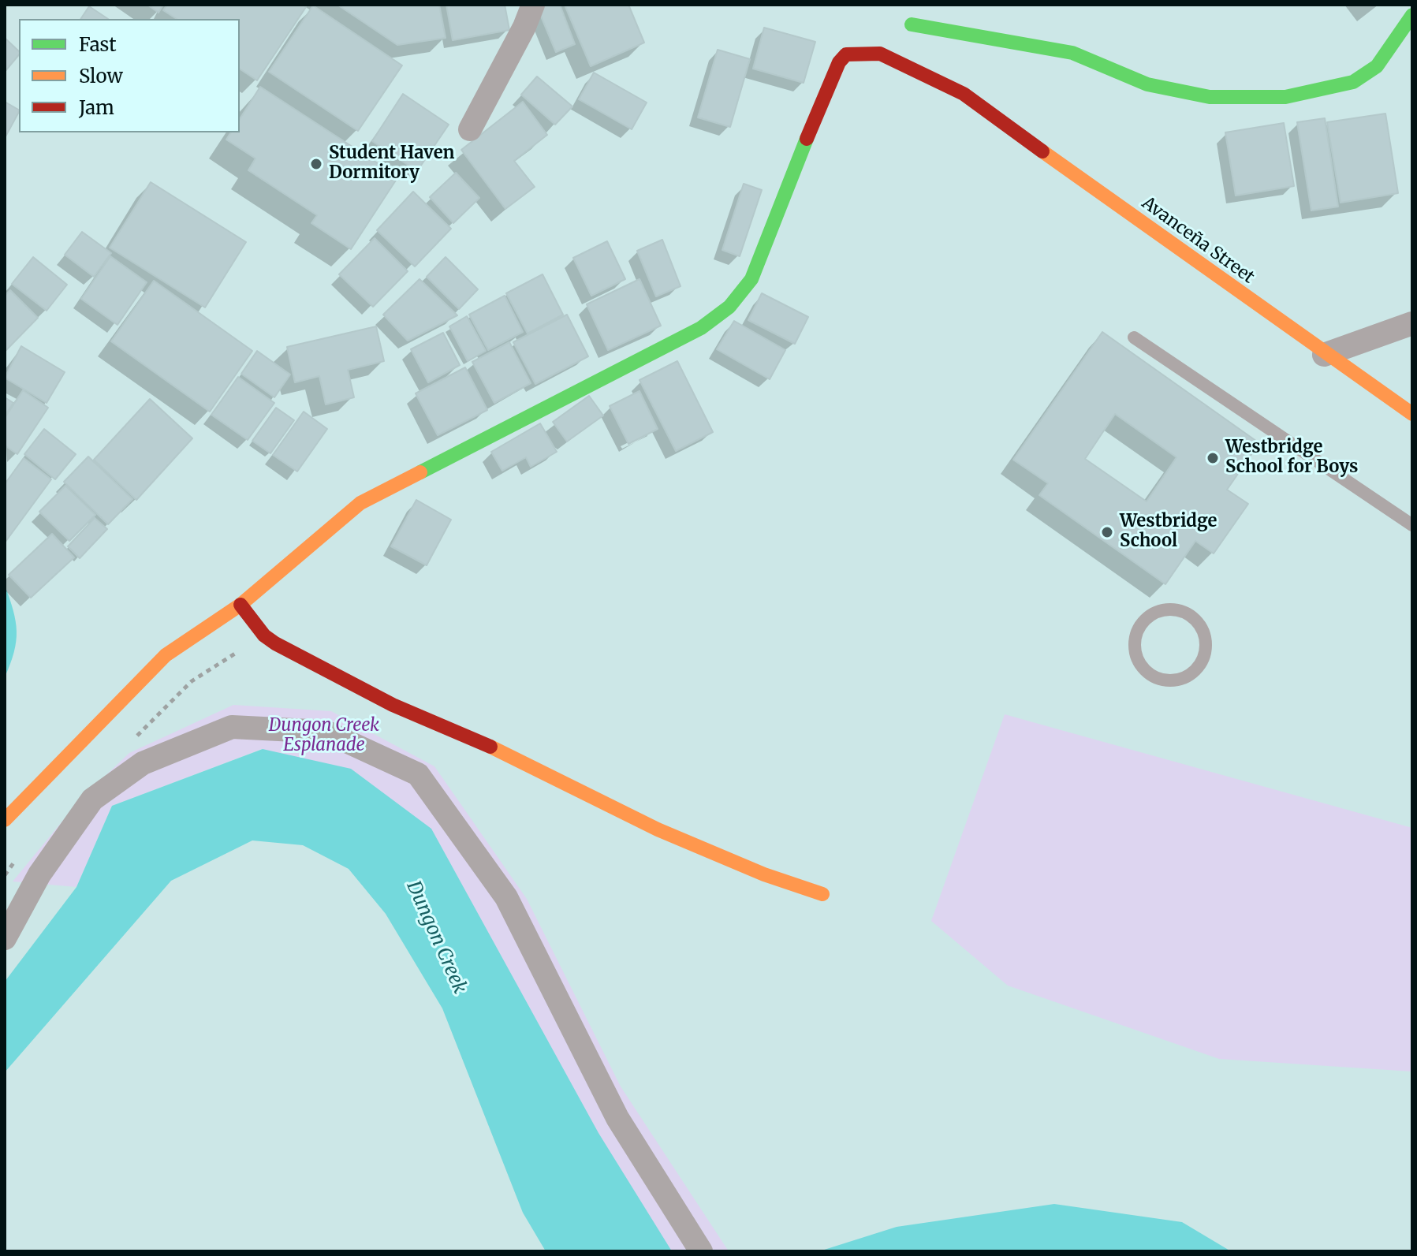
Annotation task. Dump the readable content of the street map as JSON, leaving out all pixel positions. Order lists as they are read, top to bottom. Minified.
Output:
{"streets":{"street":["Avanceña Street"]},"water":["Dungon Creek"],"parks":["Dungon Creek Esplanade"],"places":["Student Haven Dormitory","Westbridge School for Boys","Westbridge School"],"legend":["Fast","Slow","Jam"]}
